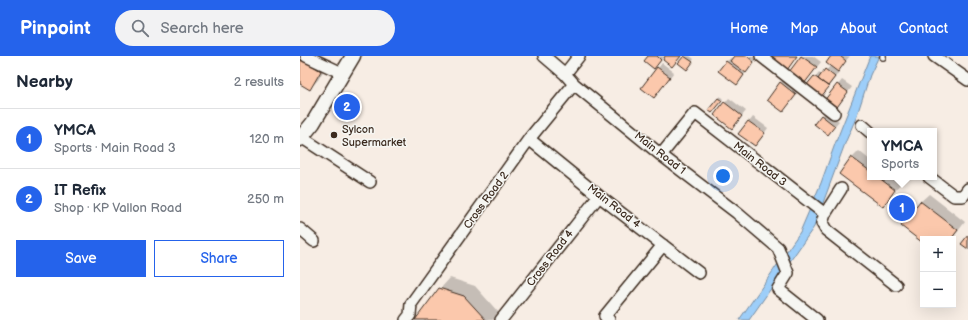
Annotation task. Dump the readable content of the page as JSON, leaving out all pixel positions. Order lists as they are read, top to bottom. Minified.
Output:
{"streets":{"street":["Main Road 1","Main Road 3","Cross Road 2","Main Road 4","Cross Road 4"]},"crossings":[["Main Road 1","Main Road 3"],["Main Road 1","Cross Road 2"],["Cross Road 2","Main Road 4"],["Main Road 4","Cross Road 4"]],"places":["Sylcon Supermarket"],"page":{"header":"Pinpoint","search":"Search here","nav":["Home","Map","About","Contact"],"heading":["Nearby","2 results"],"pins":["2","1"],"list":[{"mark":"1","name":"YMCA","note":"Sports · Main Road 3","value":"120 m"},{"mark":"2","name":"IT Refix","note":"Shop · KP Vallon Road","value":"250 m"}],"popup":["YMCA","Sports"],"buttons":["Save","Share"],"map_buttons":["+","−"]}}
